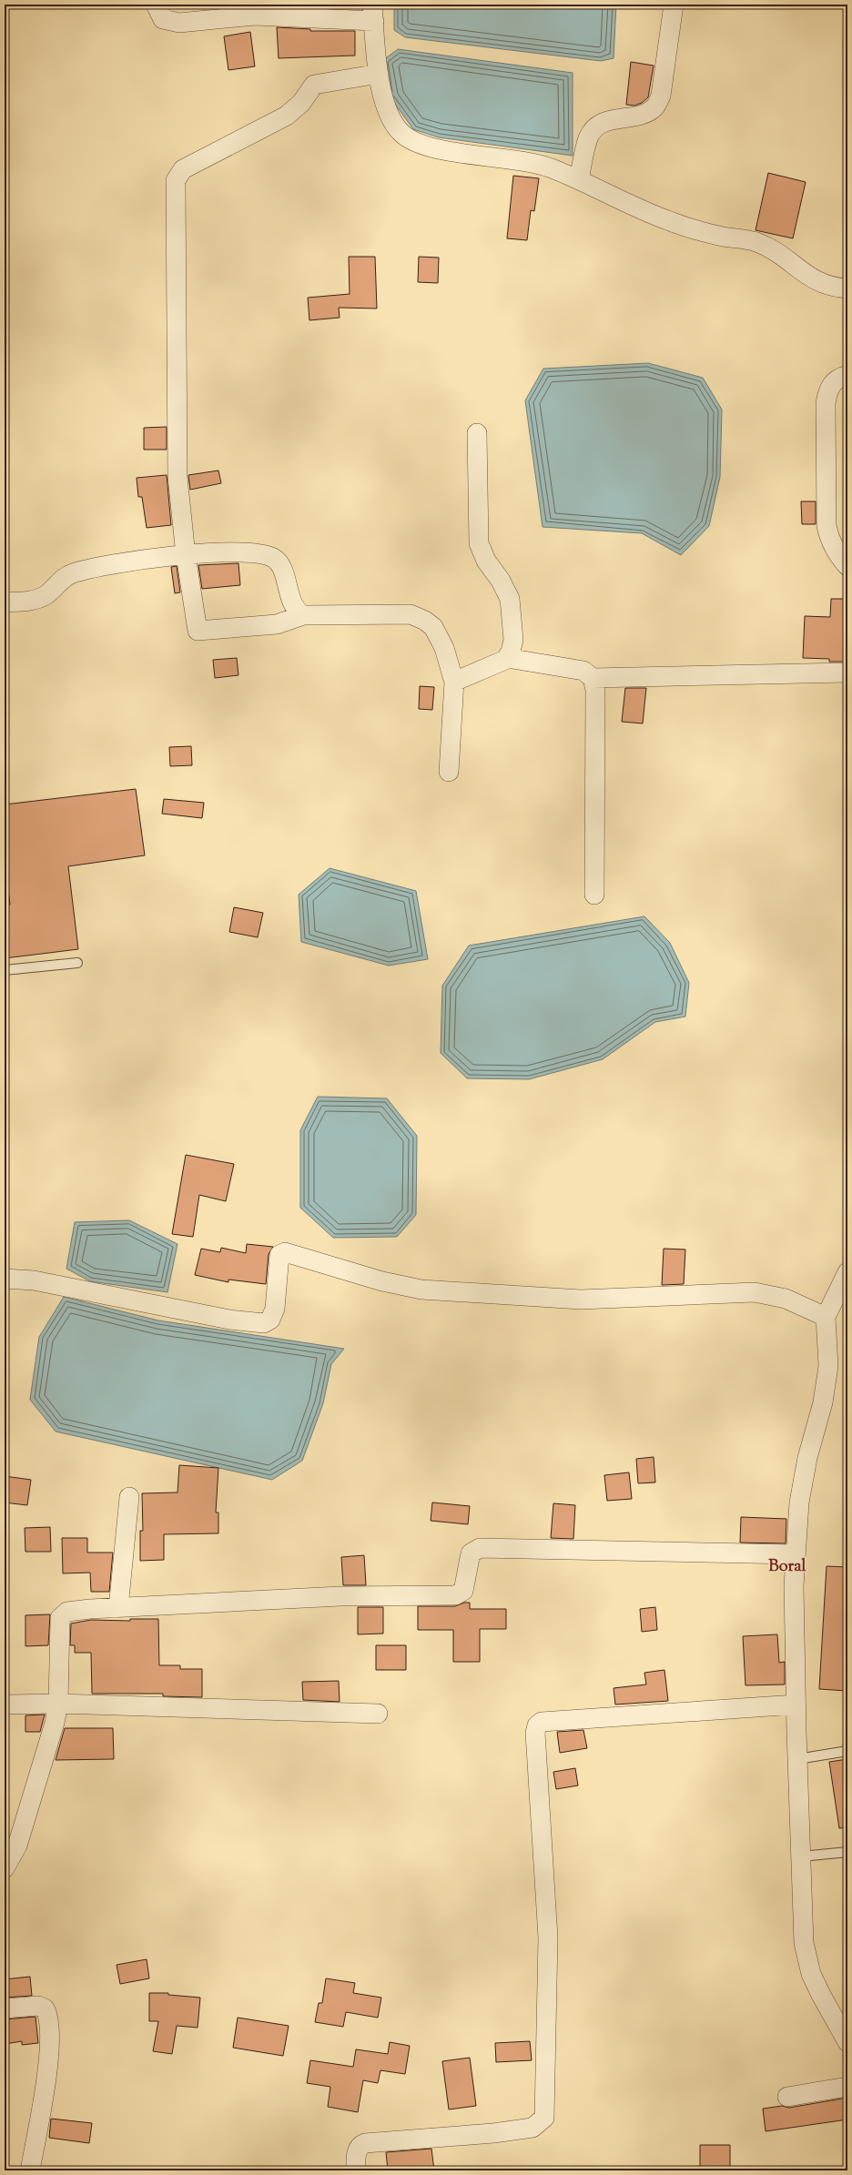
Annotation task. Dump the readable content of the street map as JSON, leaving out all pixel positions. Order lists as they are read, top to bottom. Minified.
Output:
{"districts":["Boral"]}
